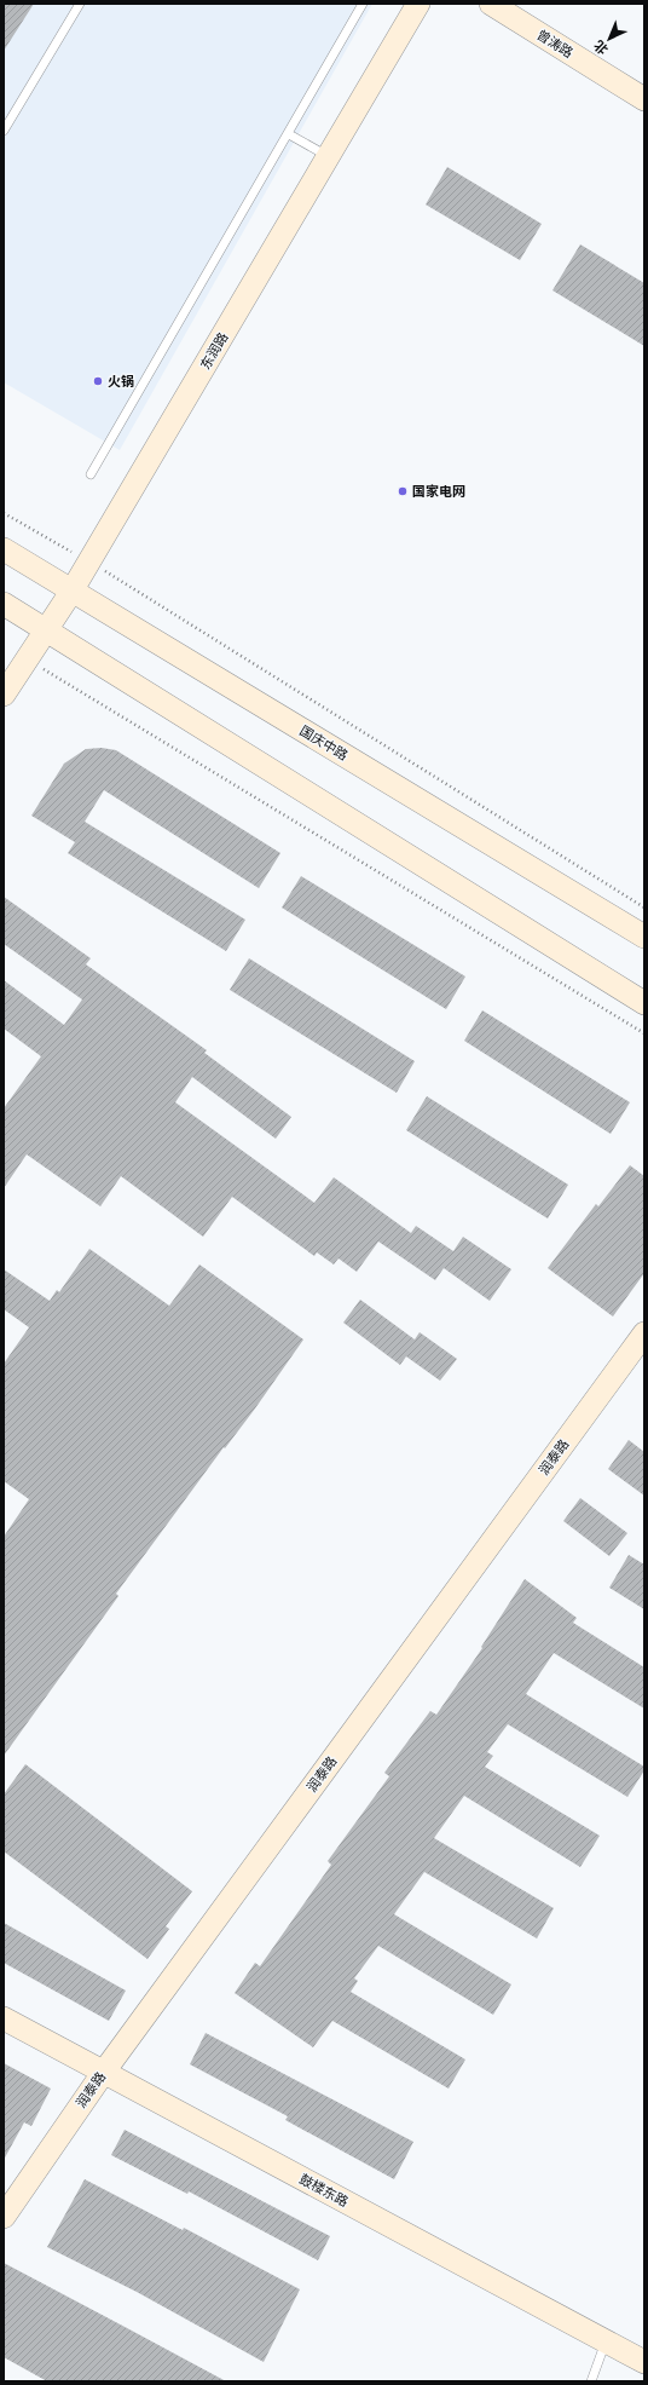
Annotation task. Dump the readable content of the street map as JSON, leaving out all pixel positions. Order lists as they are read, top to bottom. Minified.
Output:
{"streets":{"street":["曾涛路","东润路","国庆中路","润泰路","鼓楼东路"]},"crossings":[["东润路","国庆中路"],["润泰路","鼓楼东路"]],"places":["火锅","国家电网"],"north":"bottom left"}
